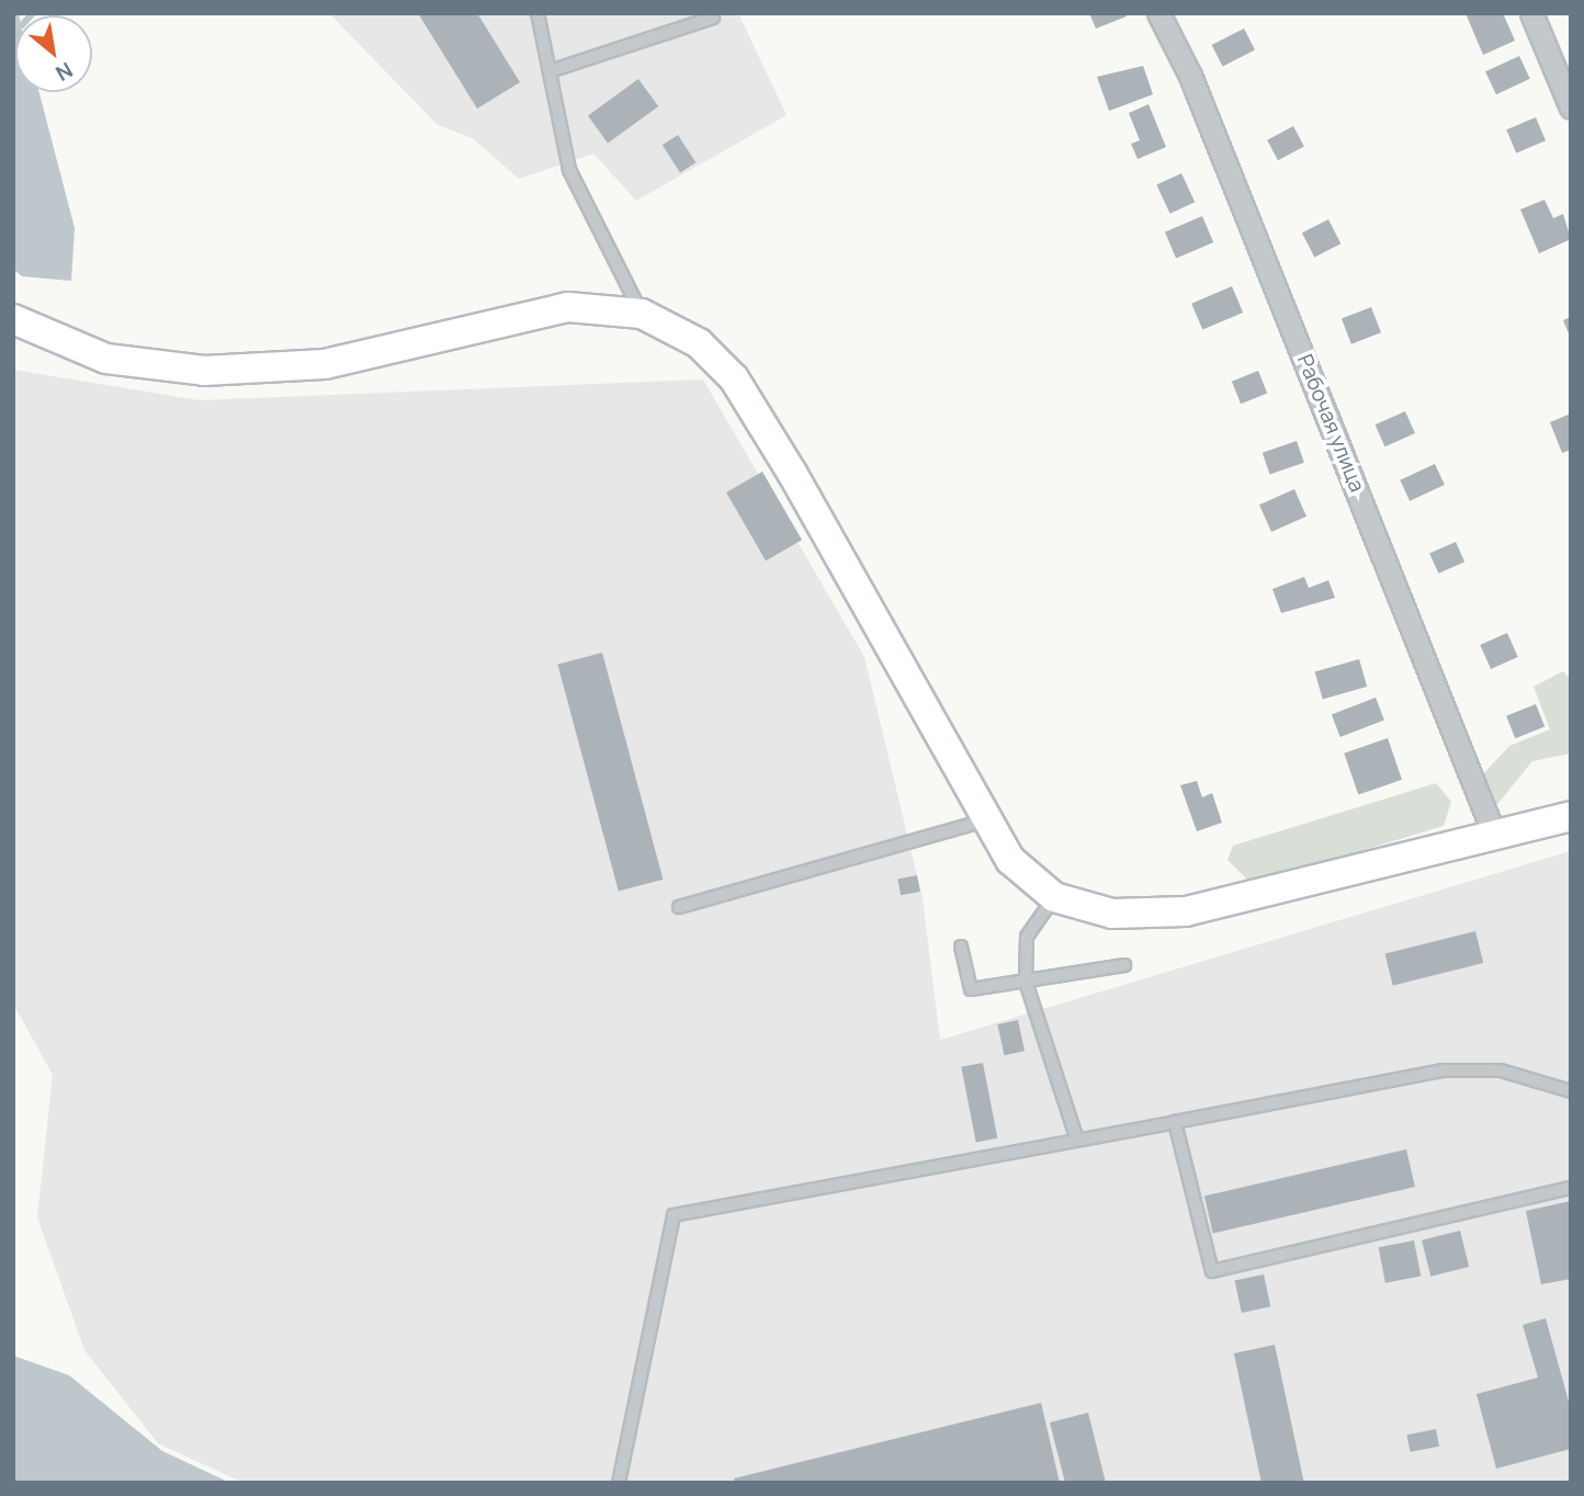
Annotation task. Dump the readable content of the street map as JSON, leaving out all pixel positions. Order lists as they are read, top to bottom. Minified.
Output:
{"streets":{"street":["Рабочая улица"]},"north":"bottom right"}
